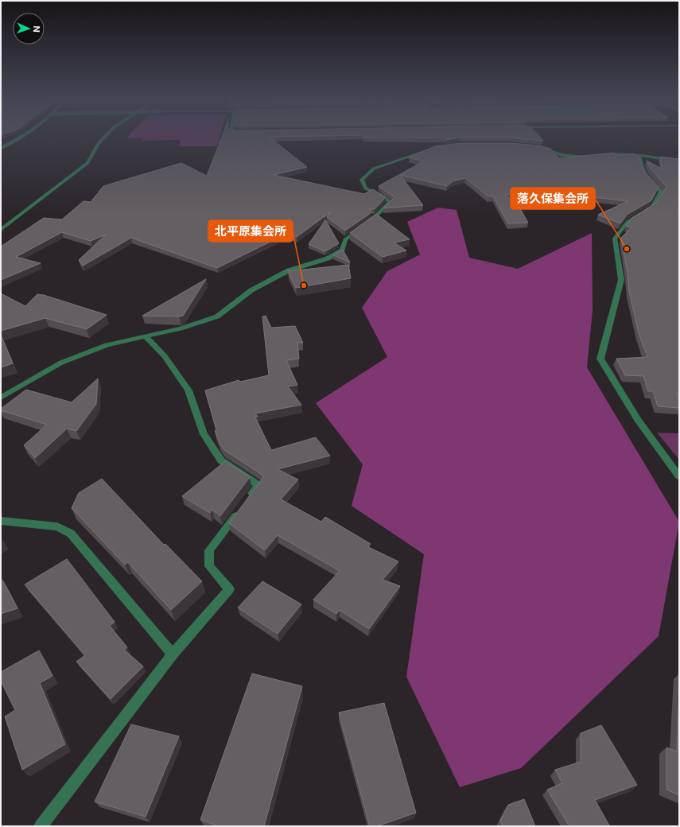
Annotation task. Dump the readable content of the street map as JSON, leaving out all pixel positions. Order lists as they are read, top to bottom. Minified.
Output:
{"places":["落久保集会所","北平原集会所"],"north":"right"}
